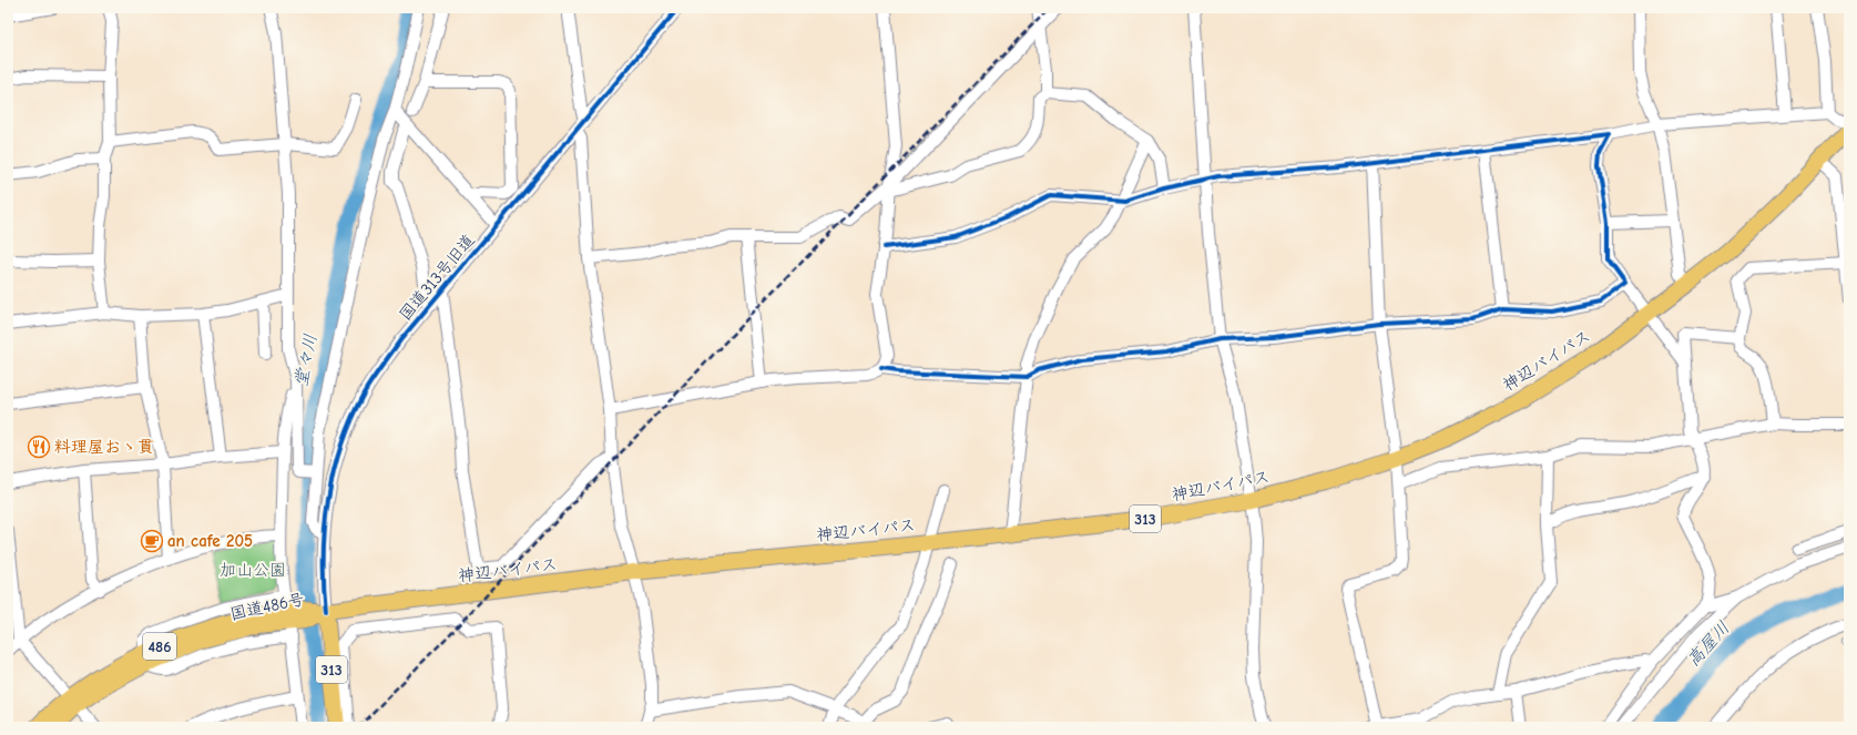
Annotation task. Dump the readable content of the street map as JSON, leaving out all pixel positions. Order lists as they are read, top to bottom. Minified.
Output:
{"streets":{"highway":["神辺バイパス","313","国道486号","486"],"street":["国道313号旧道"]},"crossings":[["国道313号旧道","神辺バイパス"],["国道313号旧道","313"],["国道313号旧道","国道486号"],["神辺バイパス","313"],["神辺バイパス","国道486号"],["313","国道486号"]],"water":["堂々川","高屋川"],"parks":["加山公園"],"places":{"restaurant":["料理屋おゝ貫"],"cafe":["an cafe 205"]}}
